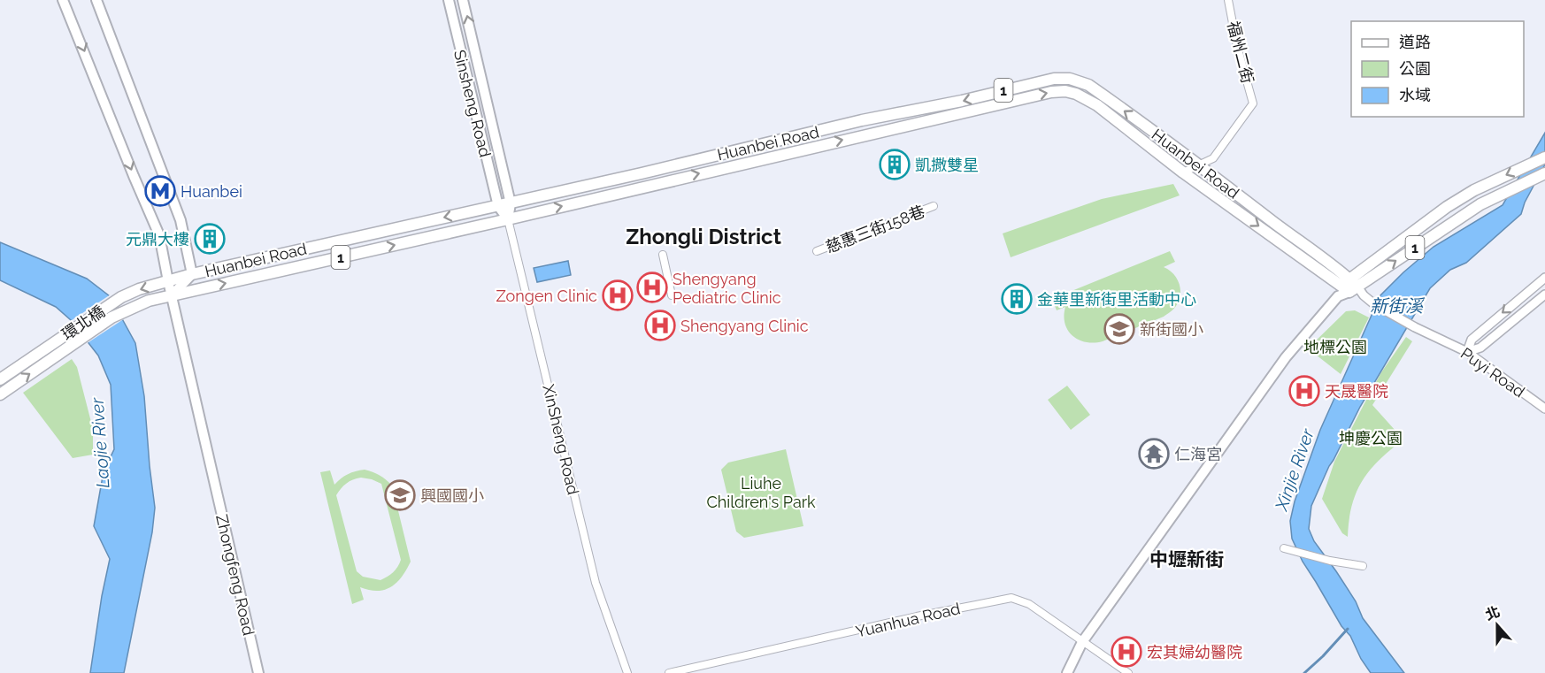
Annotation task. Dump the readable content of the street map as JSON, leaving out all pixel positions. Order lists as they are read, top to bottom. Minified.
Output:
{"streets":{"main road":["1","Sinsheng Road","Huanbei Road","環北橋","XinSheng Road","Zhongfeng Road"],"street":["福州二街","慈惠三街158巷","Puyi Road","Yuanhua Road"]},"crossings":[["福州二街","Huanbei Road"],["1","Huanbei Road"],["1","Puyi Road"],["Sinsheng Road","Huanbei Road"],["Sinsheng Road","XinSheng Road"],["Huanbei Road","環北橋"],["Huanbei Road","Puyi Road"],["Huanbei Road","XinSheng Road"],["Huanbei Road","Zhongfeng Road"]],"districts":["Zhongli District","中壢新街"],"water":["新街溪","Laojie River","Xinjie River"],"parks":["地標公園","坤慶公園","Liuhe Children's Park"],"places":{"building":["凱撒雙星","元鼎大樓","金華里新街里活動中心"],"metro station":["Huanbei"],"hospital":["Shengyang Pediatric Clinic","Zongen Clinic","Shengyang Clinic","天晟醫院","宏其婦幼醫院"],"school or university":["新街國小","興國國小"],"temple":["仁海宮"]},"legend":["道路","公園","水域"],"north":"top"}
